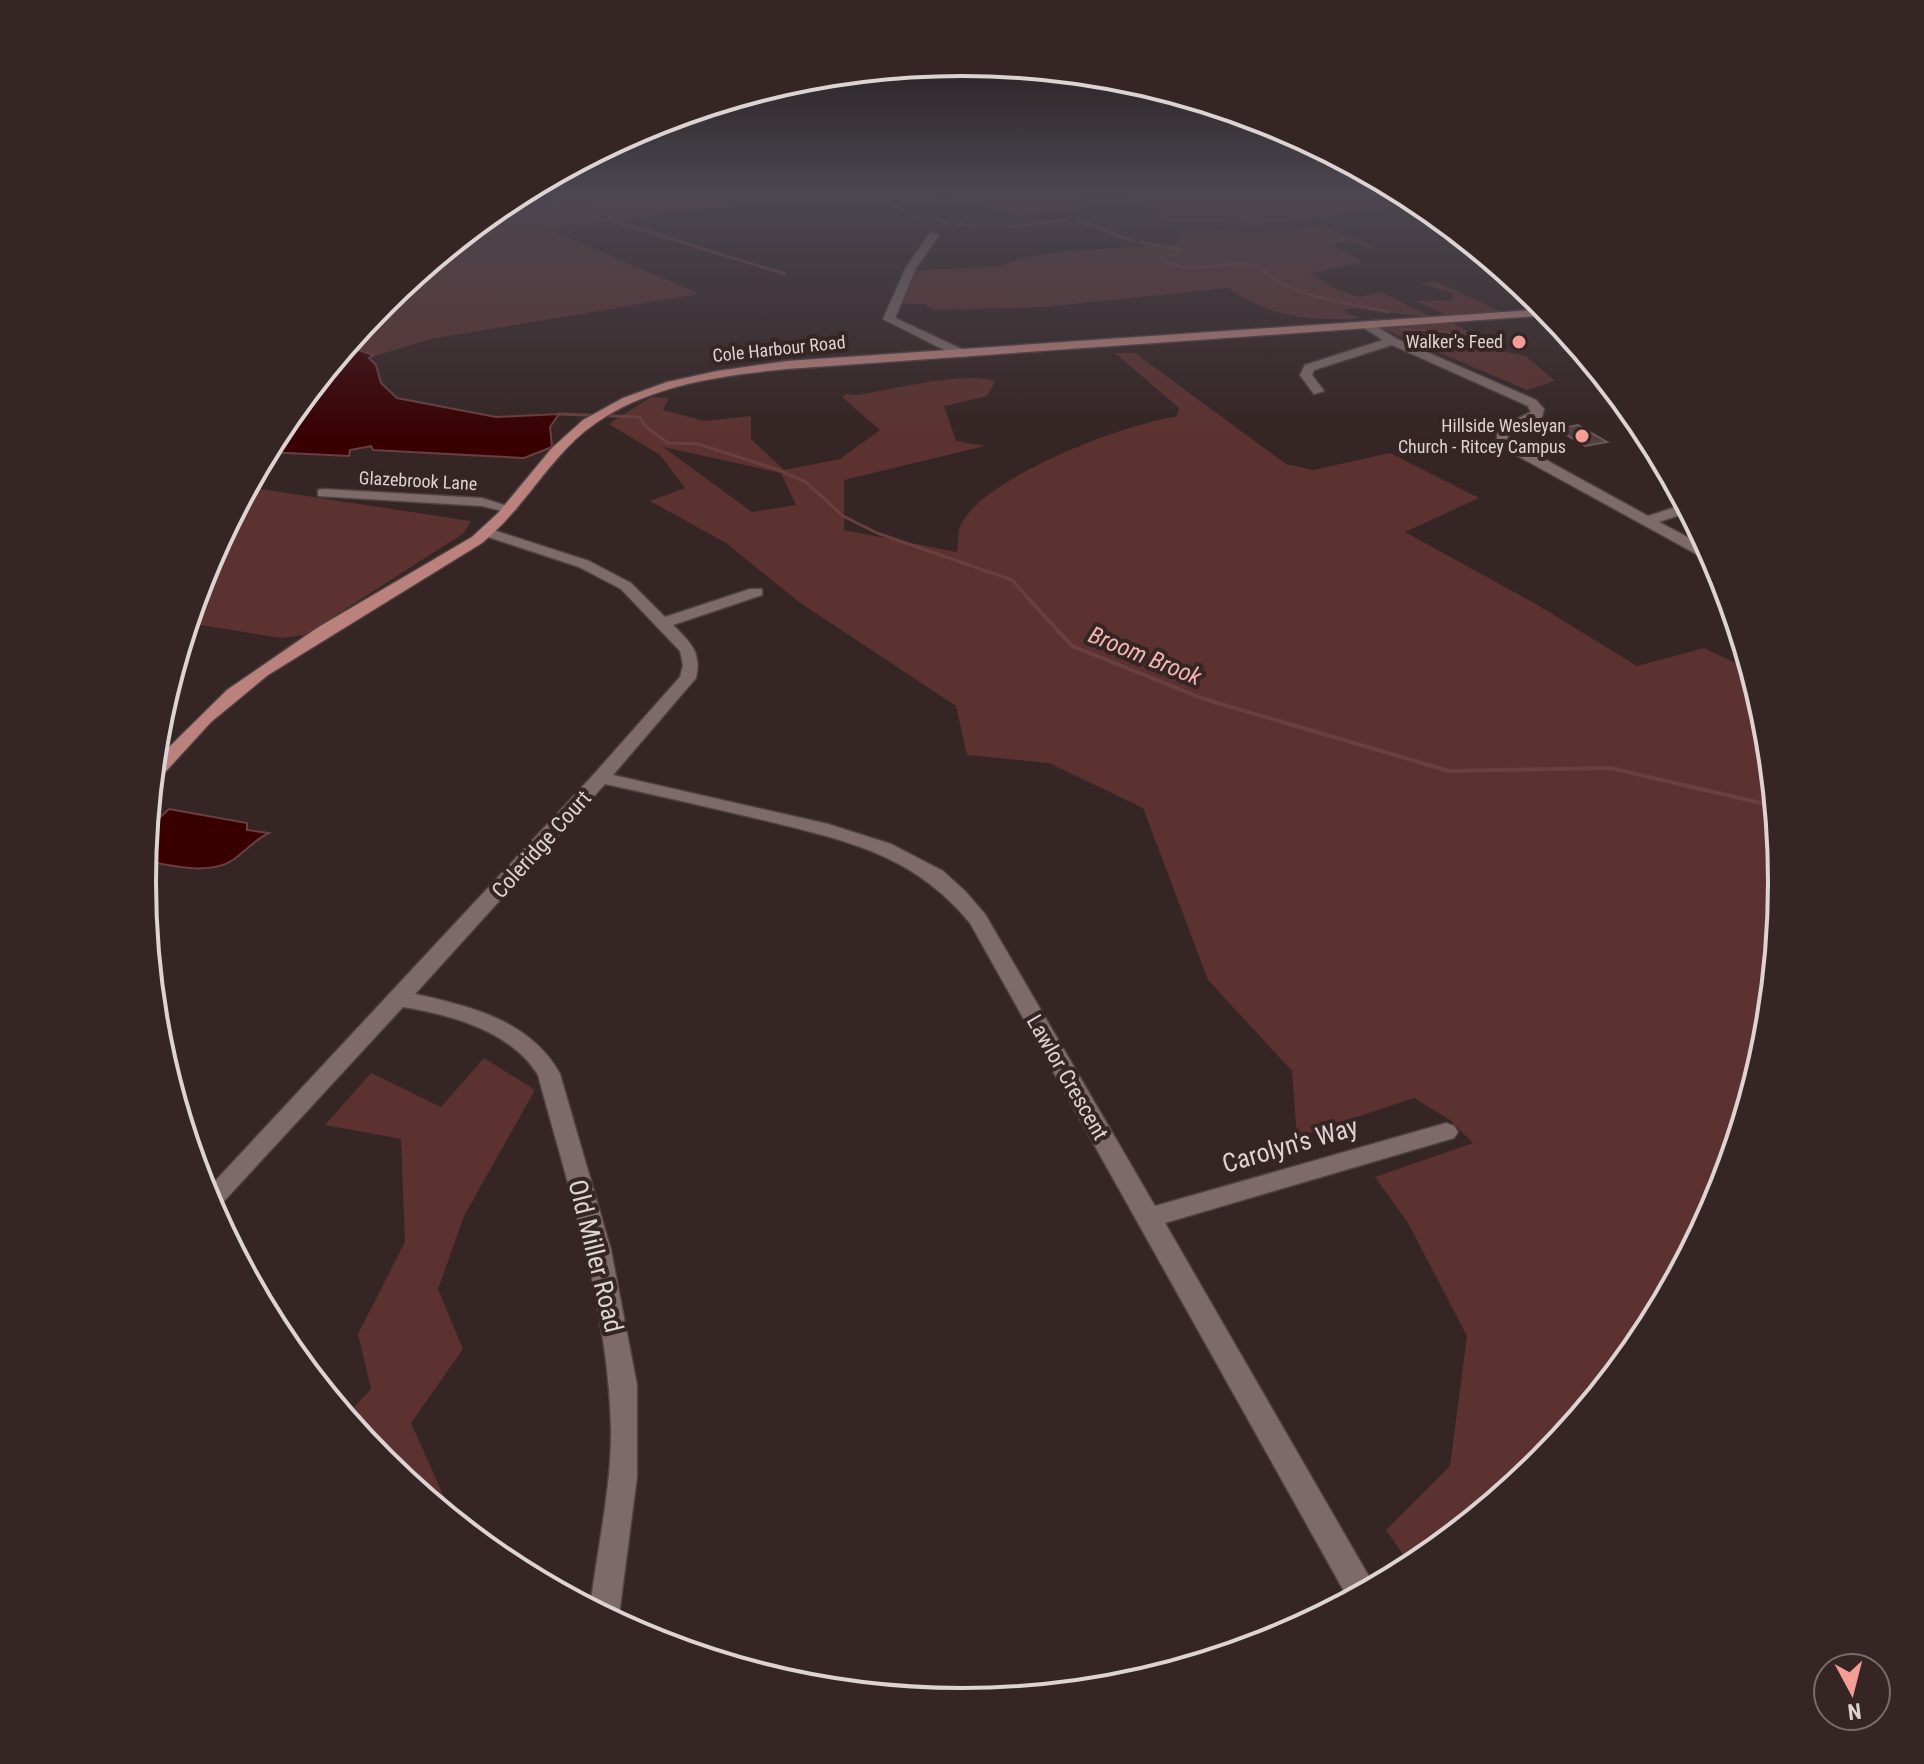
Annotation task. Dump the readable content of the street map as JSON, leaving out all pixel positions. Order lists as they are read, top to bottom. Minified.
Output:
{"streets":{"main road":["Cole Harbour Road"],"street":["Glazebrook Lane","Coleridge Court","Lawlor Crescent","Carolyn's Way","Old Miller Road"]},"crossings":[["Cole Harbour Road","Glazebrook Lane"],["Cole Harbour Road","Coleridge Court"],["Coleridge Court","Lawlor Crescent"],["Coleridge Court","Old Miller Road"],["Lawlor Crescent","Carolyn's Way"]],"water":["Broom Brook"],"places":["Walker's Feed","Hillside Wesleyan Church - Ritcey Campus"],"north":"bottom"}
